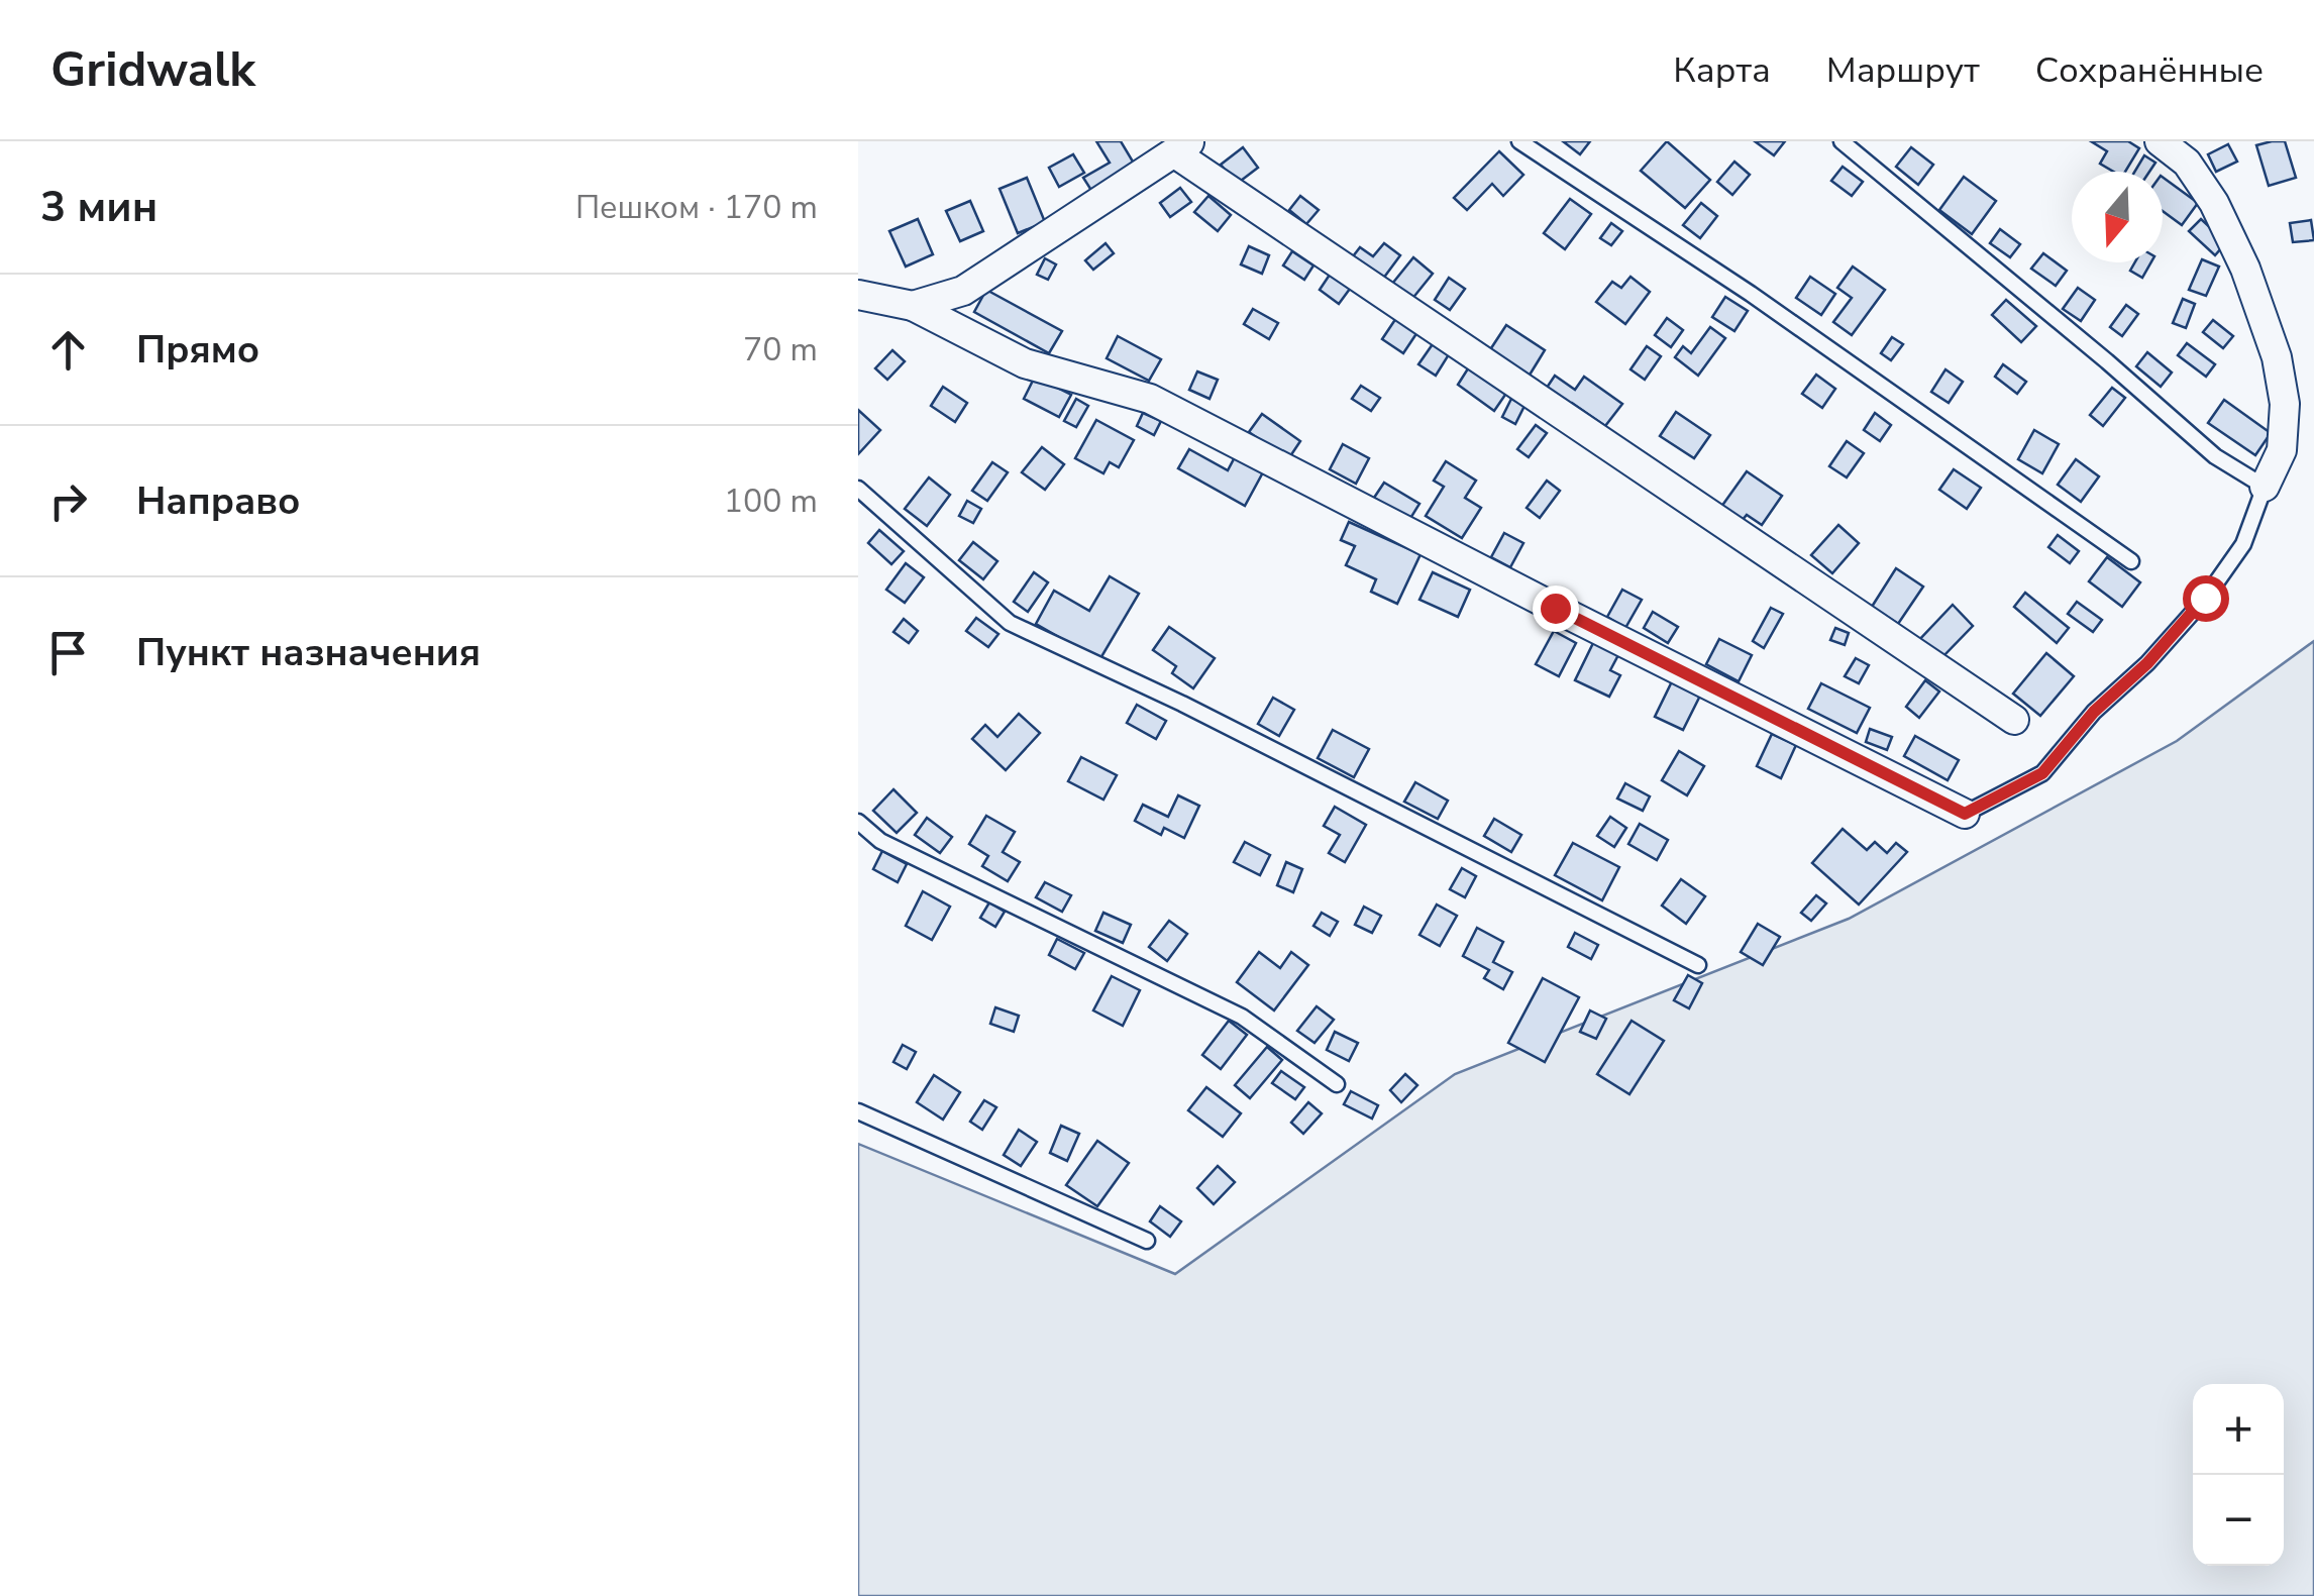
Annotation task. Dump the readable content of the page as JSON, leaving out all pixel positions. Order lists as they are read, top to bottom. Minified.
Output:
{"north":"bottom","page":{"header":"Gridwalk","nav":["Карта","Маршрут","Сохранённые"],"heading":["3 мин","Пешком · 170 m"],"list":[["Прямо","70 m"],["Направо","100 m"],"Пункт назначения"],"map_buttons":["+","−"]}}
